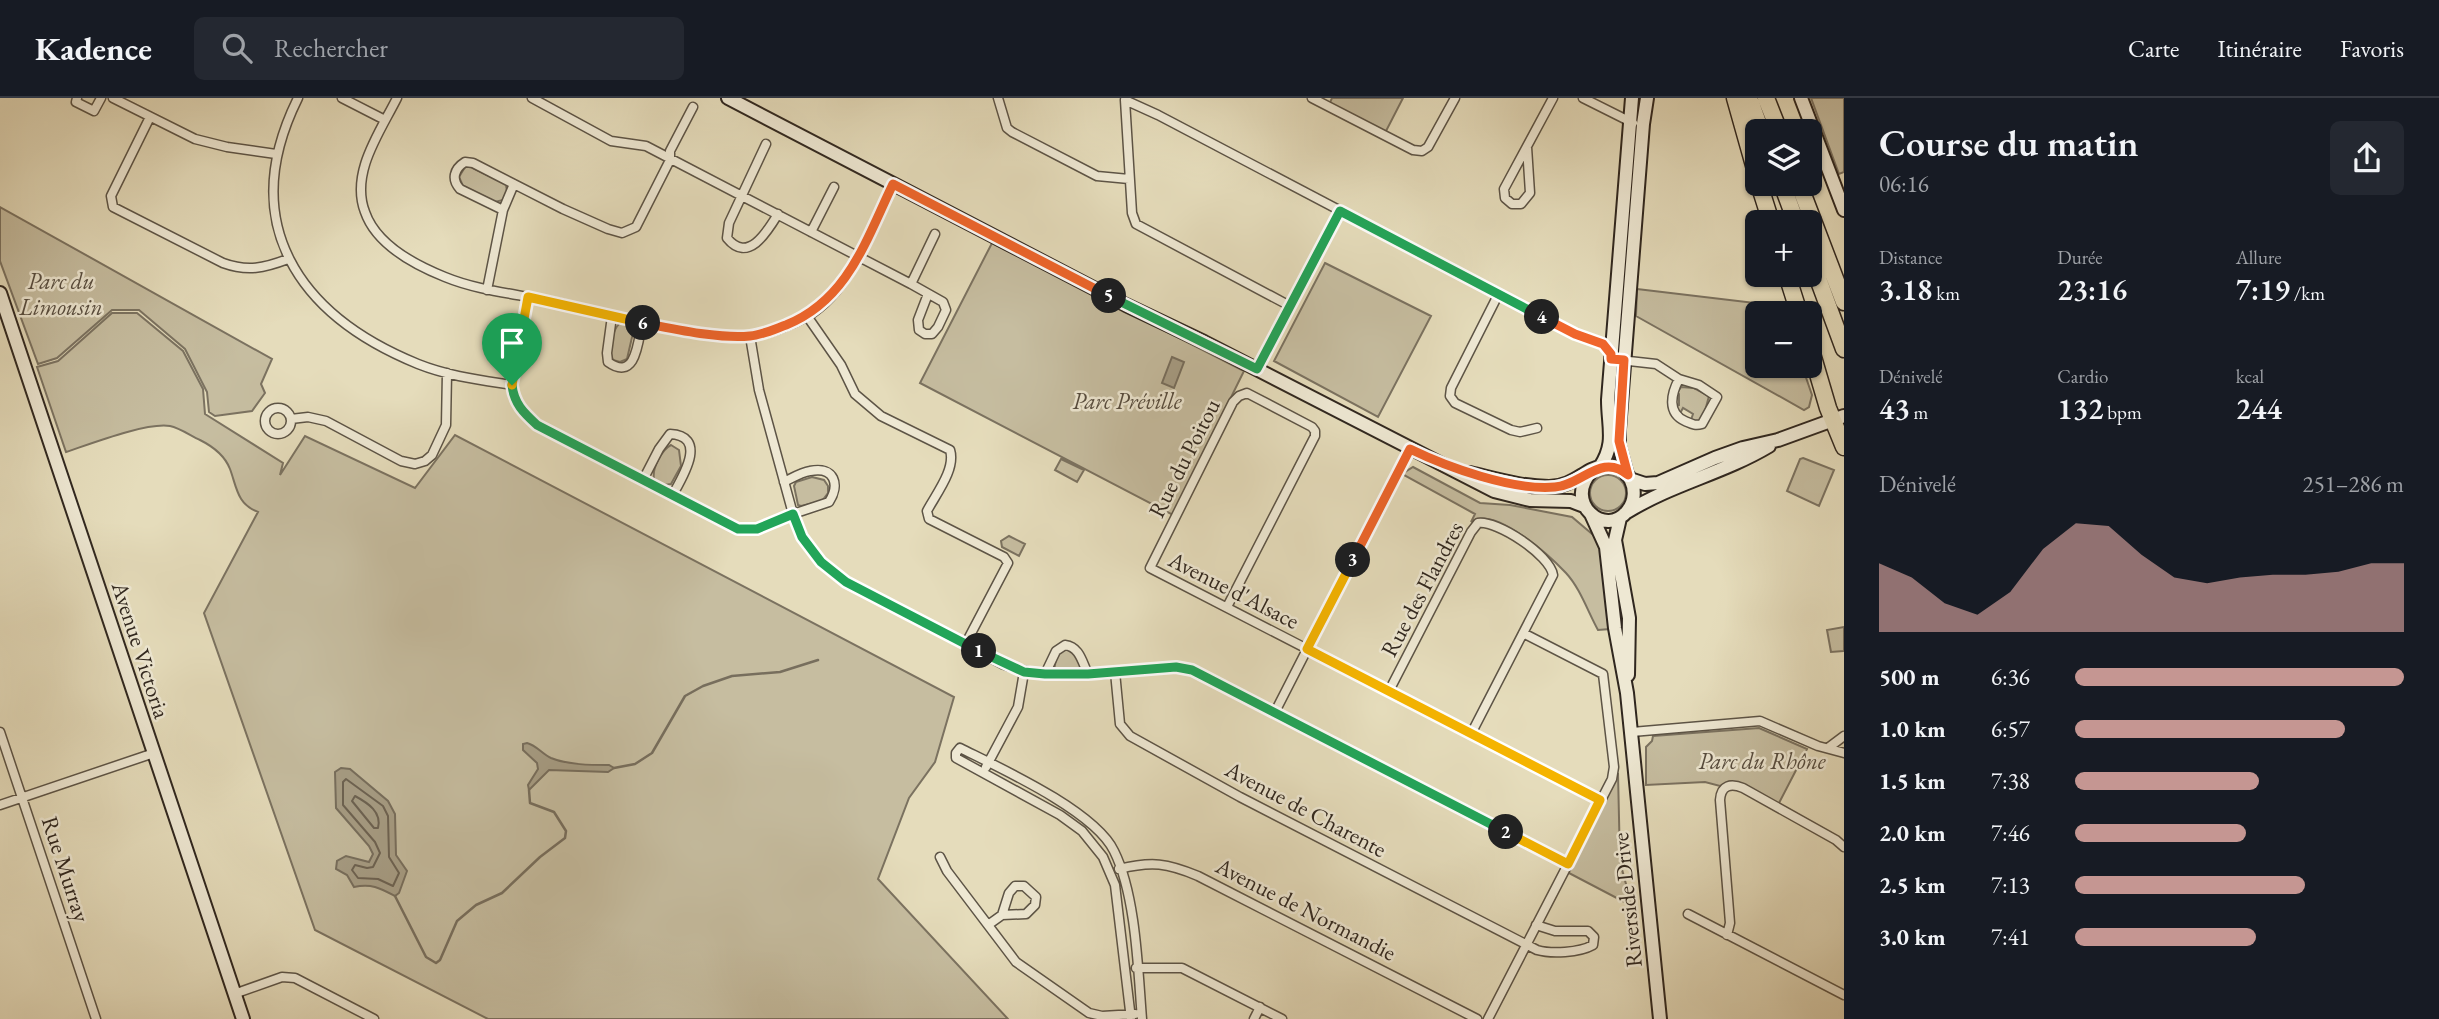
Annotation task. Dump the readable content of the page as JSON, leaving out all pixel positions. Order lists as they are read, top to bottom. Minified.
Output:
{"streets":{"street":["Rue du Poitou","Rue des Flandres","Avenue d'Alsace","Avenue Victoria","Avenue de Charente","Rue Murray","Riverside Drive","Avenue de Normandie"]},"crossings":[["Rue du Poitou","Avenue d'Alsace"],["Rue des Flandres","Avenue d'Alsace"]],"parks":["Parc du Limousin","Parc Préville","Parc du Rhône"],"page":{"header":"Kadence","search":"Rechercher","nav":["Carte","Itinéraire","Favoris"],"heading":["Course du matin","06:16"],"map_buttons":["+","−"],"stats":[["Distance","3.18 km"],["Durée","23:16"],["Allure","7:19 /km"],["Dénivelé","43 m"],["Cardio","132 bpm"],["kcal","244"]],"pins":["5","4","6","3","1","2"],"chart":["Dénivelé","251–286 m"],"list":[{"name":"500 m","note":"6:36"},{"name":"1.0 km","note":"6:57"},{"name":"1.5 km","note":"7:38"},{"name":"2.0 km","note":"7:46"},{"name":"2.5 km","note":"7:13"},{"name":"3.0 km","note":"7:41"}]}}
